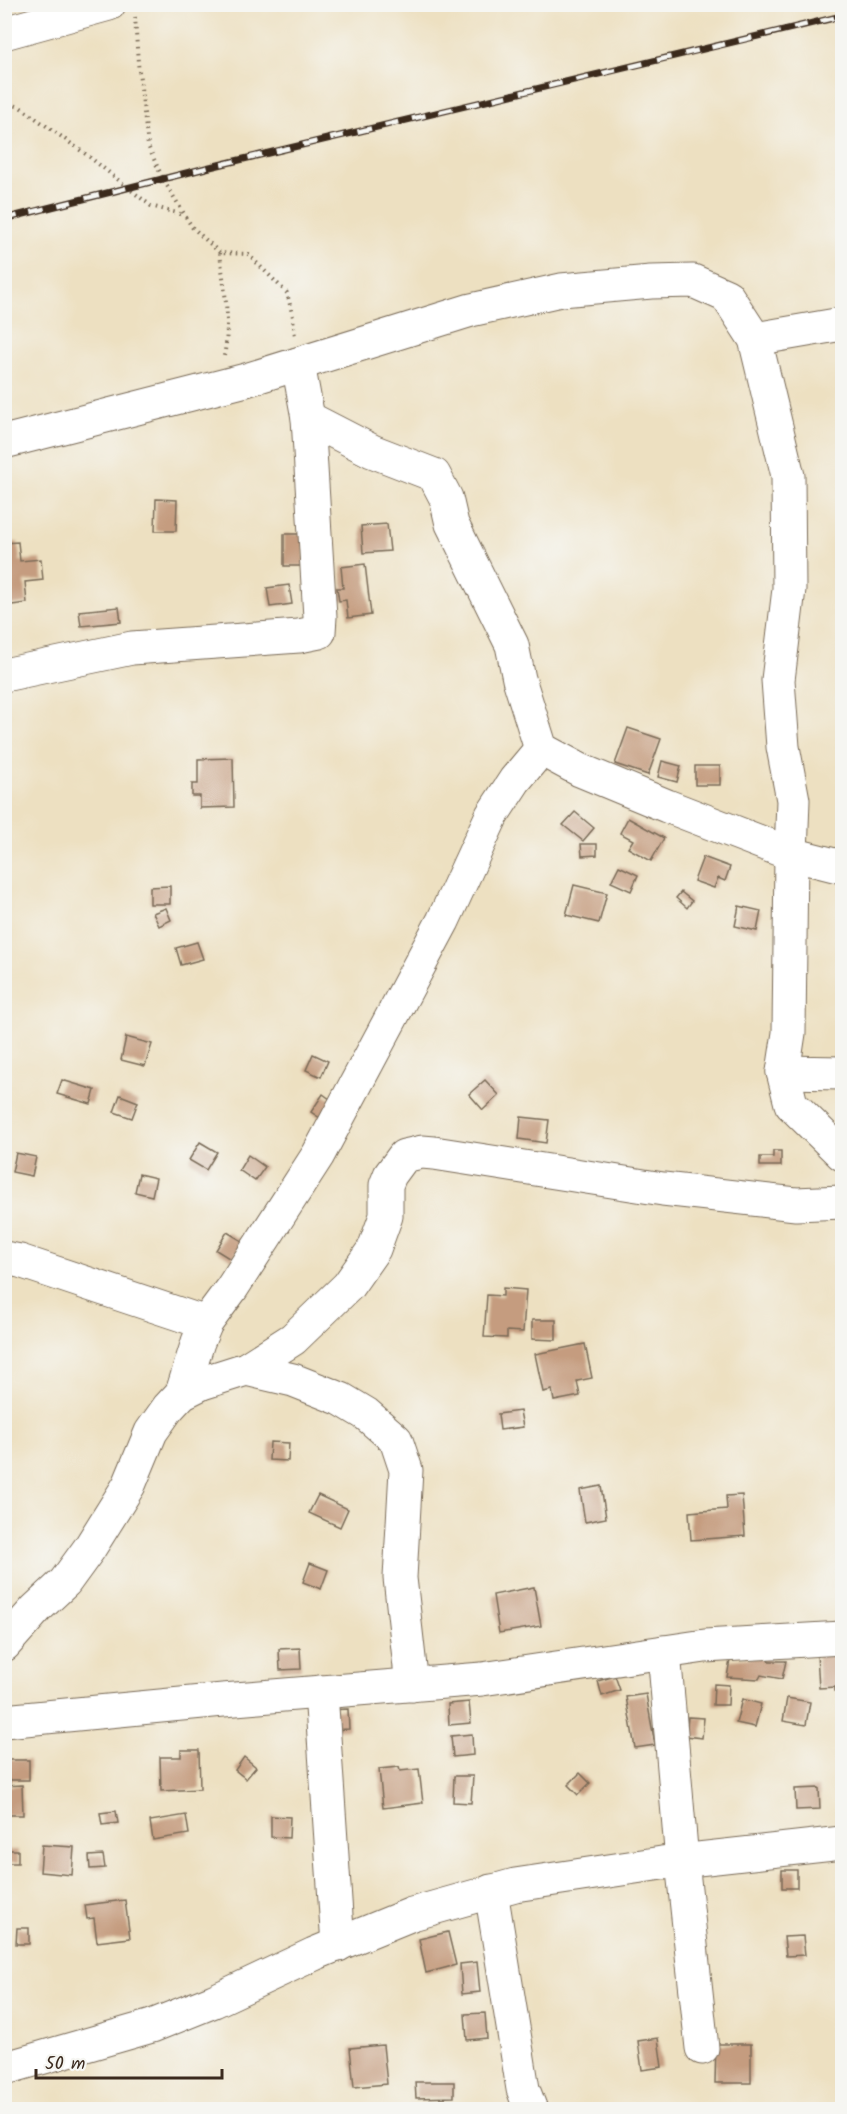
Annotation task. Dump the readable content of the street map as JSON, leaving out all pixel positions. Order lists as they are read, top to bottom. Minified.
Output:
{"scale_bar":"50 m"}
